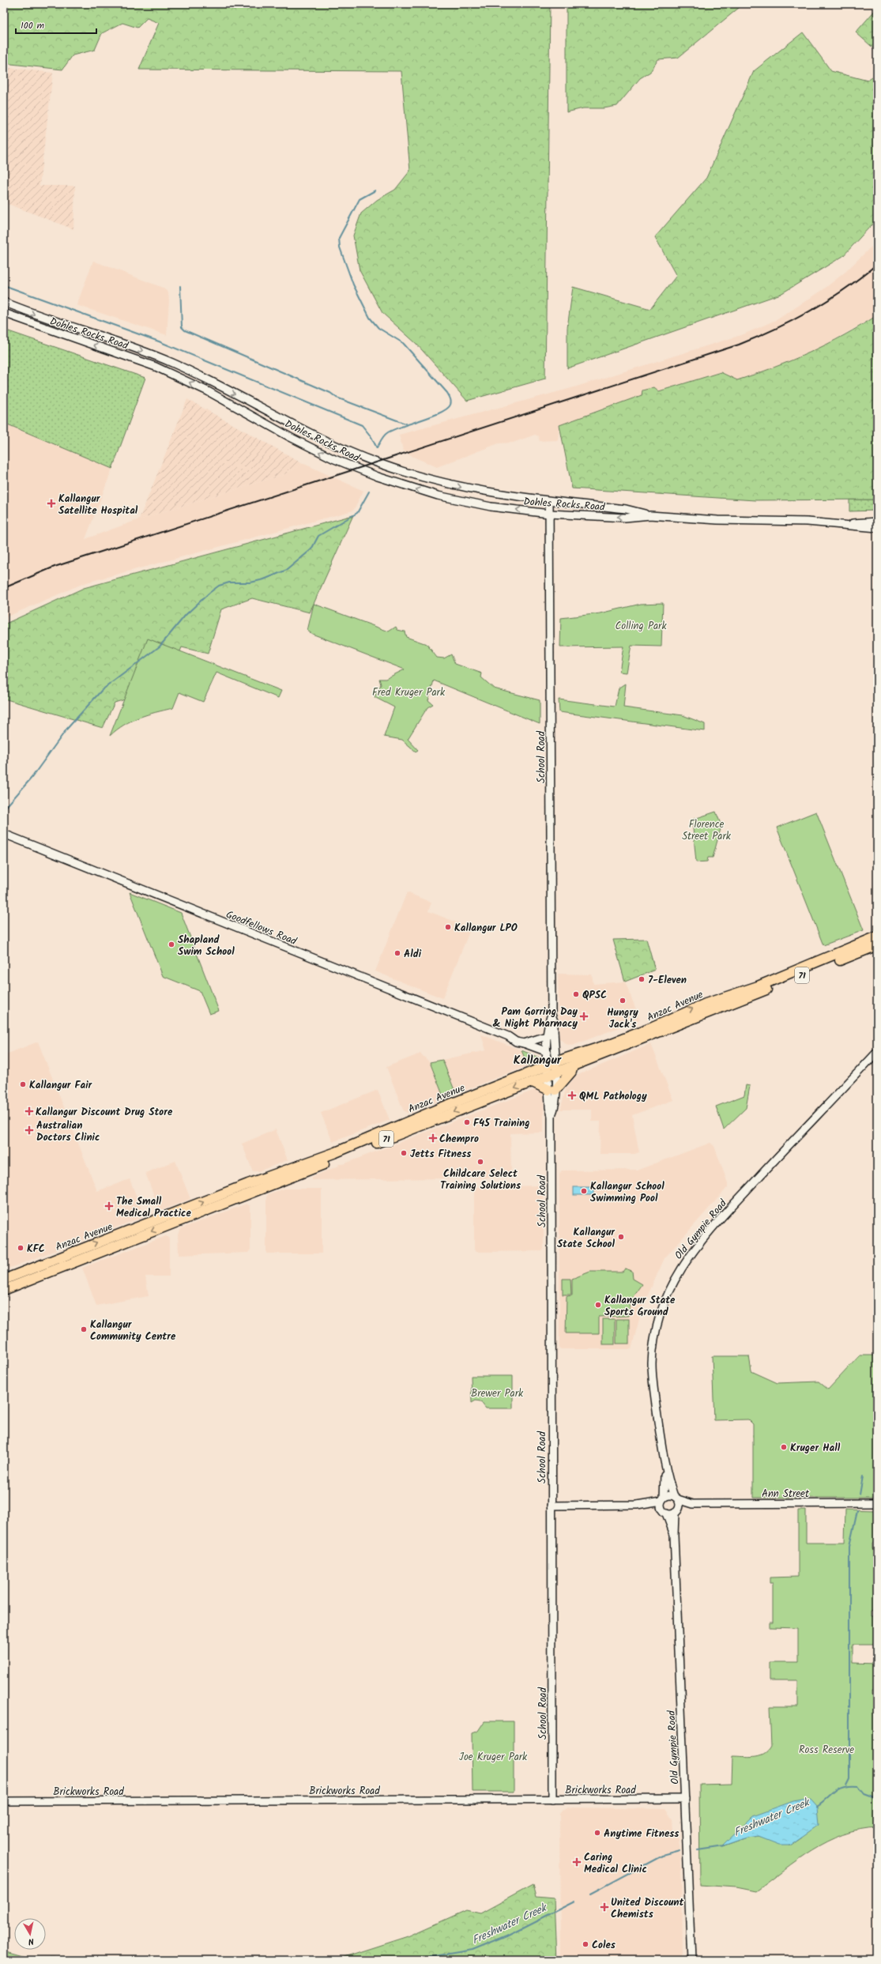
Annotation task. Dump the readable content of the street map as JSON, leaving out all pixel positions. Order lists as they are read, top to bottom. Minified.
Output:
{"streets":{"highway":["71","Anzac Avenue"],"street":["Dohles Rocks Road","School Road","Goodfellows Road","Old Gympie Road","Ann Street","Brickworks Road"]},"crossings":[["Dohles Rocks Road","School Road"],["School Road","Goodfellows Road"],["School Road","Anzac Avenue"],["School Road","Brickworks Road"],["Old Gympie Road","Ann Street"],["Old Gympie Road","Brickworks Road"]],"districts":["Kallangur"],"water":["Freshwater Creek"],"parks":["Colling Park","Fred Kruger Park","Florence Street Park","Brewer Park","Ross Reserve","Joe Kruger Park"],"places":{"health":["Kallangur Satellite Hospital","Pam Gorring Day & Night Pharmacy","QML Pathology","Kallangur Discount Drug Store","Australian Doctors Clinic","Chempro","The Small Medical Practice","Caring Medical Clinic","United Discount Chemists"],"other":["Kallangur LPO","Shapland Swim School","Aldi","7-Eleven","QPSC","Hungry Jack's","Kallangur Fair","F45 Training","Jetts Fitness","Childcare Select Training Solutions","Kallangur School Swimming Pool","Kallangur State School","KFC","Kallangur State Sports Ground","Kallangur Community Centre","Kruger Hall","Anytime Fitness","Coles"]},"scale_bar":"100 m","north":"bottom"}
